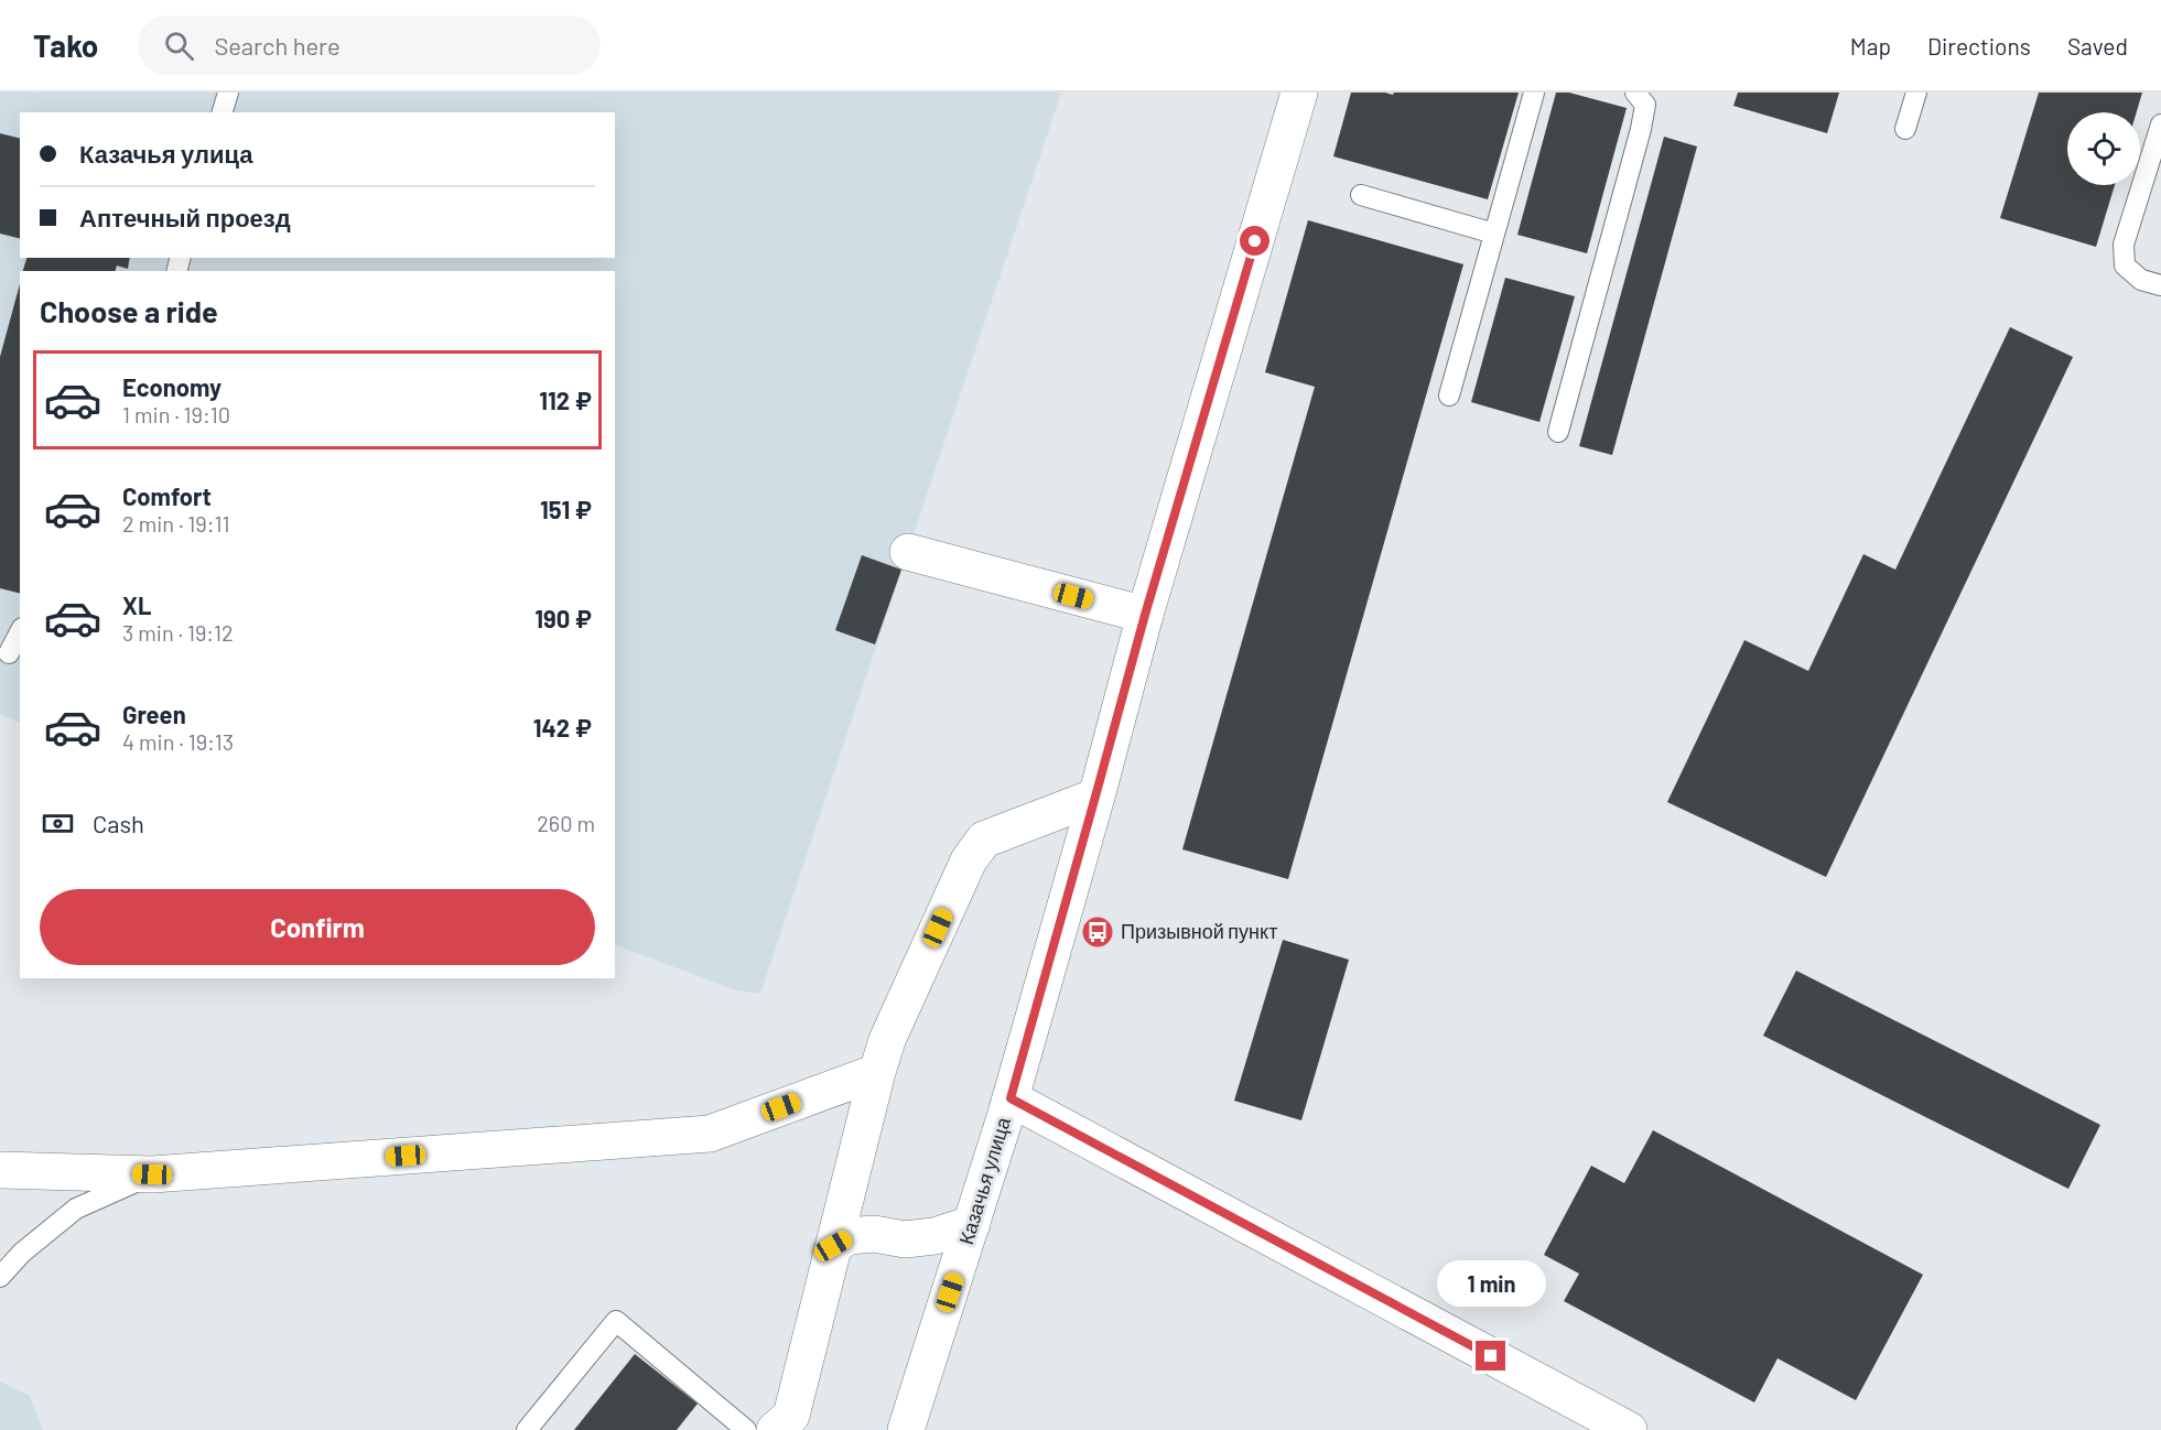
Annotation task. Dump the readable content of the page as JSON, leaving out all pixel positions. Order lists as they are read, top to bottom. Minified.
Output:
{"streets":{"street":["Казачья улица"]},"places":{"bus stop":["Призывной пункт"]},"page":{"header":"Tako","search":"Search here","nav":["Map","Directions","Saved"],"banner":["Казачья улица","Аптечный проезд"],"heading":"Choose a ride","list":[{"name":"Economy","note":"1 min · 19:10","value":"112 ₽"},{"name":"Comfort","note":"2 min · 19:11","value":"151 ₽"},{"name":"XL","note":"3 min · 19:12","value":"190 ₽"},{"name":"Green","note":"4 min · 19:13","value":"142 ₽"}],"pay":["Cash","260 m"],"buttons":"Confirm","bubble":"1 min"}}
